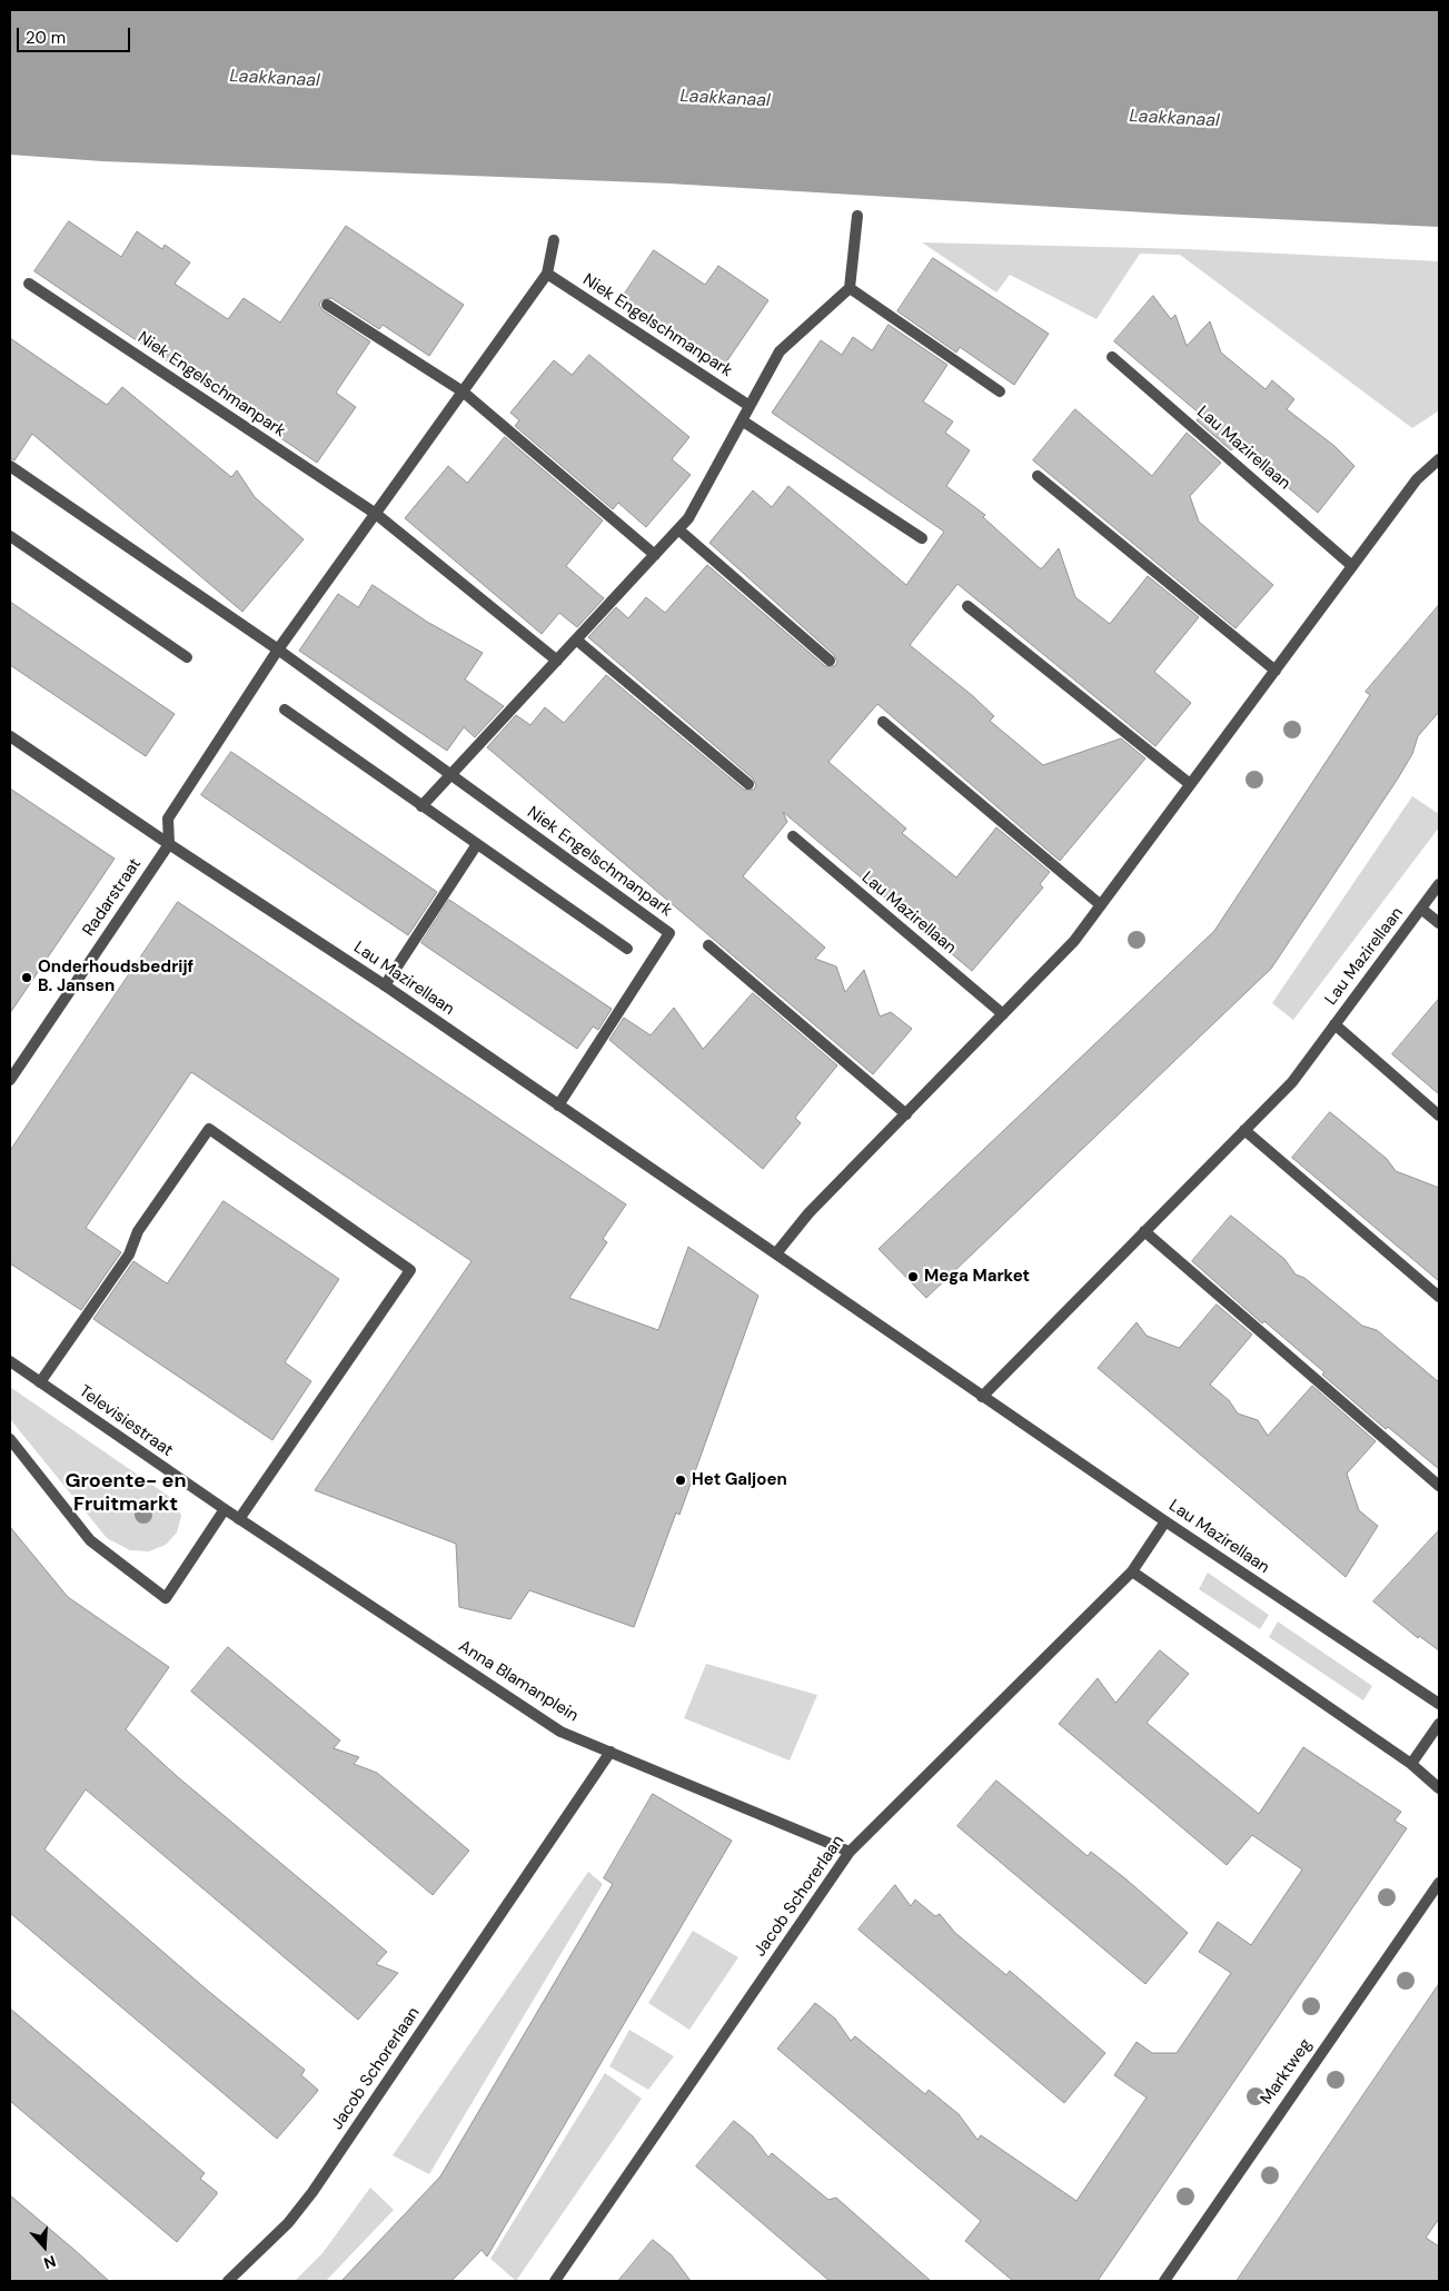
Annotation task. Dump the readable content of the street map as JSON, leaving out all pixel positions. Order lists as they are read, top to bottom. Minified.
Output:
{"streets":{"street":["Niek Engelschmanpark","Lau Mazirellaan","Radarstraat","Televisiestraat","Anna Blamanplein","Jacob Schorerlaan","Marktweg"]},"crossings":[["Niek Engelschmanpark","Lau Mazirellaan"],["Lau Mazirellaan","Radarstraat"],["Lau Mazirellaan","Jacob Schorerlaan"],["Televisiestraat","Anna Blamanplein"],["Anna Blamanplein","Jacob Schorerlaan"]],"districts":["Groente- en Fruitmarkt"],"water":["Laakkanaal"],"places":["Onderhoudsbedrijf B. Jansen","Mega Market","Het Galjoen"],"scale_bar":"20 m","north":"bottom"}
